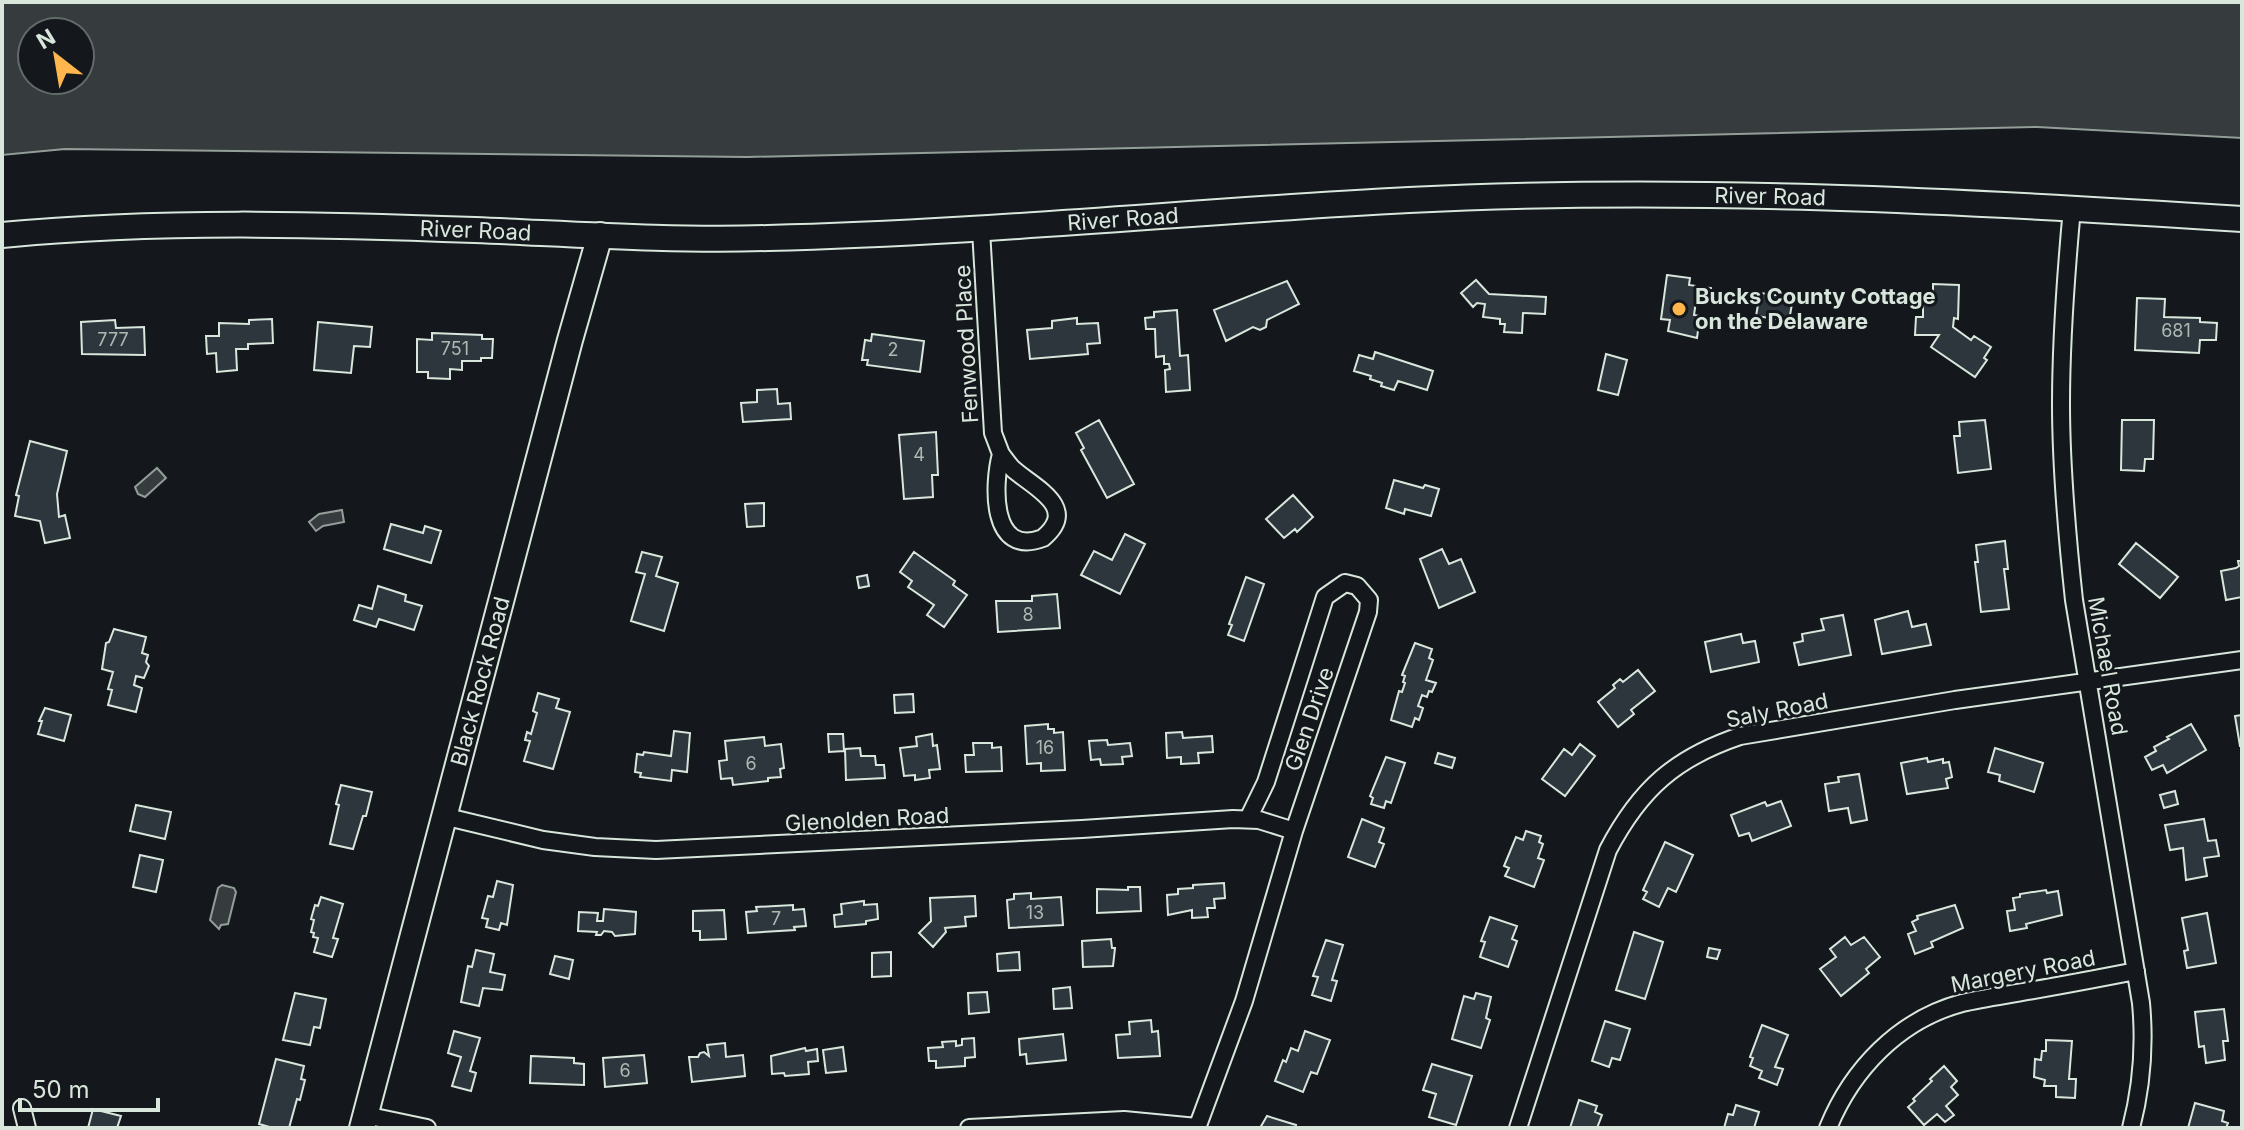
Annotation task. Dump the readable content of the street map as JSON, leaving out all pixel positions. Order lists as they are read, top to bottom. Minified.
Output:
{"streets":{"main road":["River Road","Black Rock Road"],"street":["Fenwood Place","Michael Road","Saly Road","Glen Drive","Glenolden Road","Margery Road"]},"crossings":[["River Road","Fenwood Place"],["River Road","Michael Road"],["River Road","Black Rock Road"],["Michael Road","Saly Road"],["Michael Road","Margery Road"],["Black Rock Road","Glenolden Road"],["Glen Drive","Glenolden Road"]],"places":["Bucks County Cottage on the Delaware"],"house_numbers":["681","777","751","2","4","8","16","6","13","7","6"],"scale_bar":"50 m","north":"top left"}
